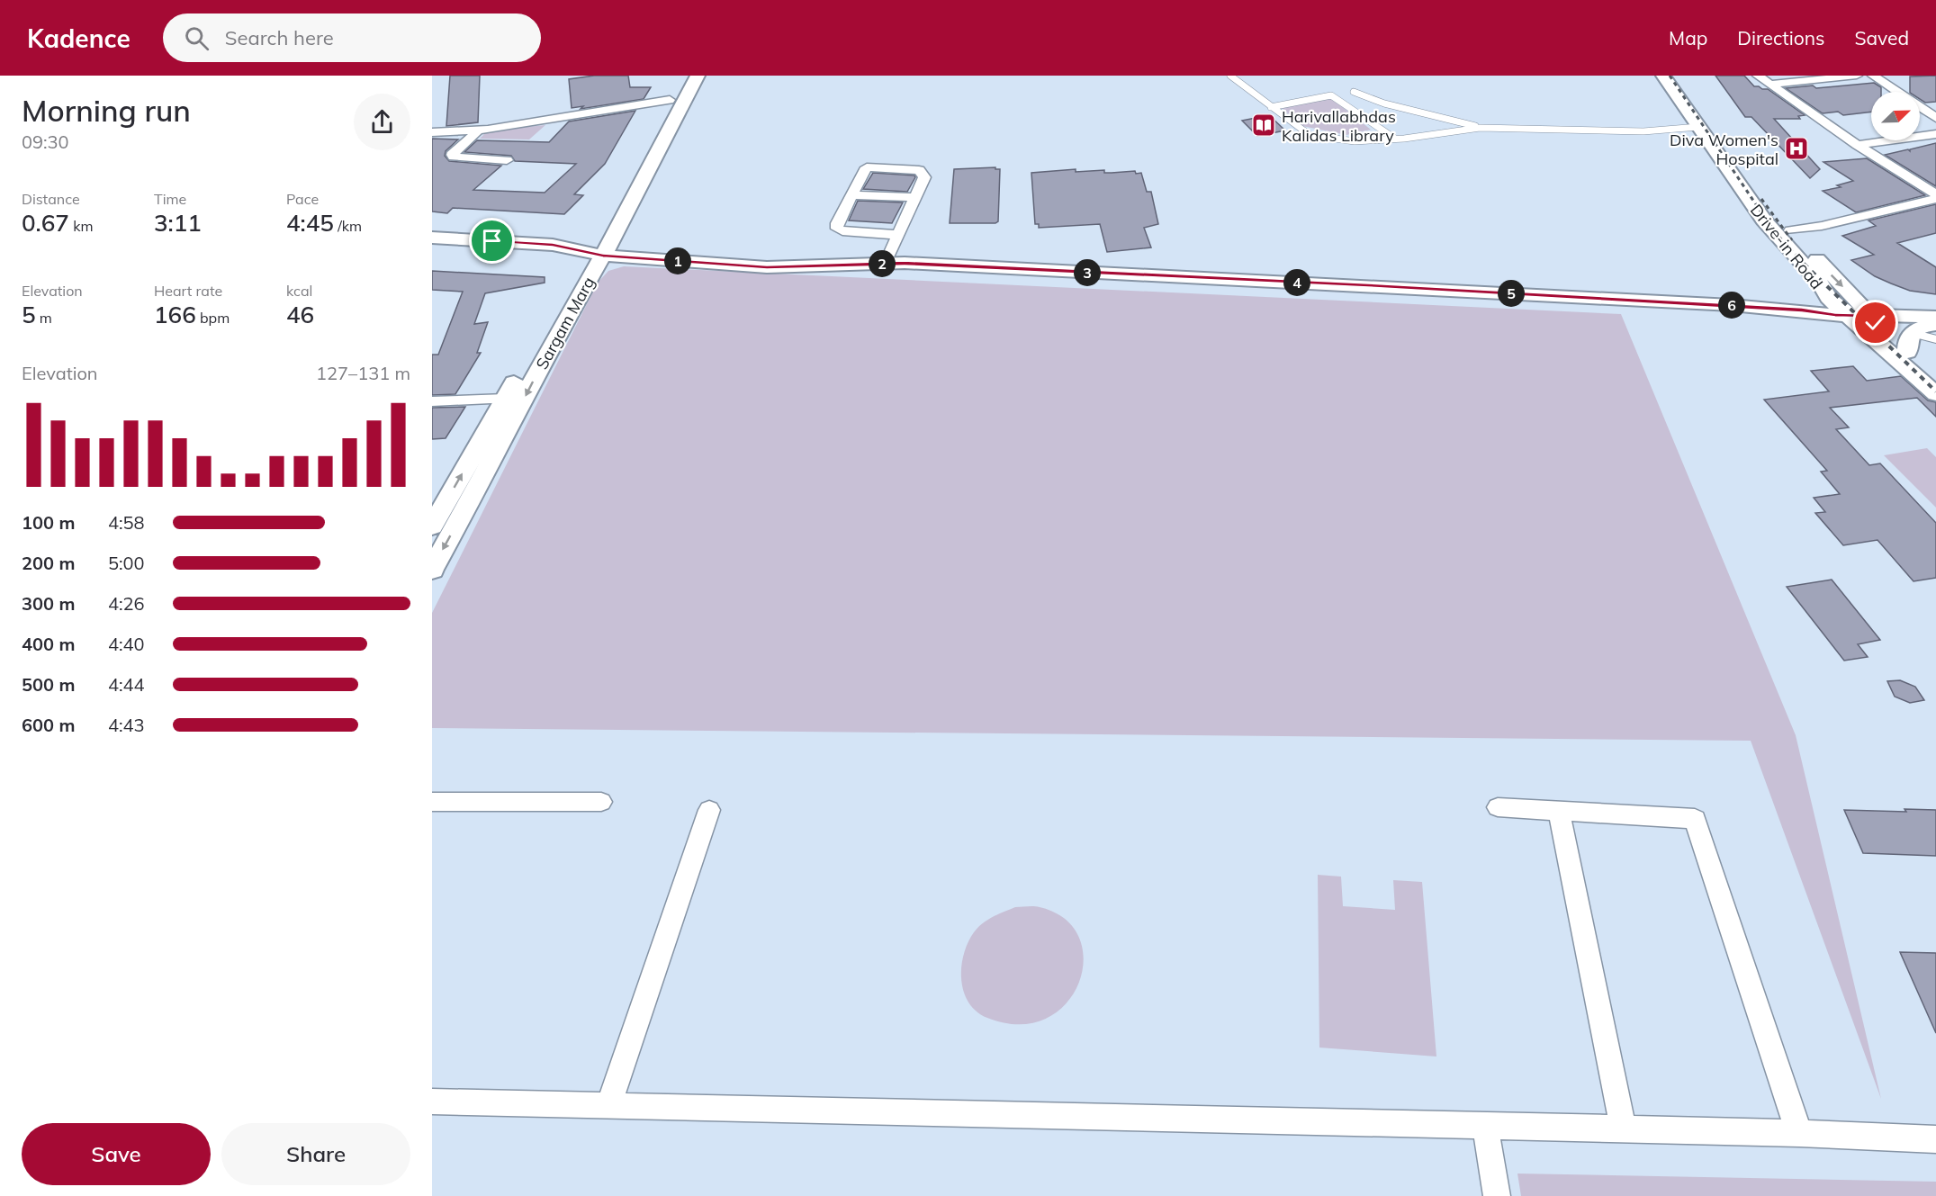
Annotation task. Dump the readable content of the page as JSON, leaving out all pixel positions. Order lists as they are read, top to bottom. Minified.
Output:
{"streets":{"main road":["Drive-in Road","Sargam Marg"]},"places":{"library":["Harivallabhdas Kalidas Library"],"hospital":["Diva Women's Hospital"]},"north":"top right","page":{"header":"Kadence","search":"Search here","nav":["Map","Directions","Saved"],"heading":["Morning run","09:30"],"stats":[["Distance","0.67 km"],["Time","3:11"],["Pace","4:45 /km"],["Elevation","5 m"],["Heart rate","166 bpm"],["kcal","46"]],"pins":["1","2","3","4","5","6"],"chart":["Elevation","127–131 m"],"list":[{"name":"100 m","note":"4:58"},{"name":"200 m","note":"5:00"},{"name":"300 m","note":"4:26"},{"name":"400 m","note":"4:40"},{"name":"500 m","note":"4:44"},{"name":"600 m","note":"4:43"}],"buttons":["Save","Share"]}}
